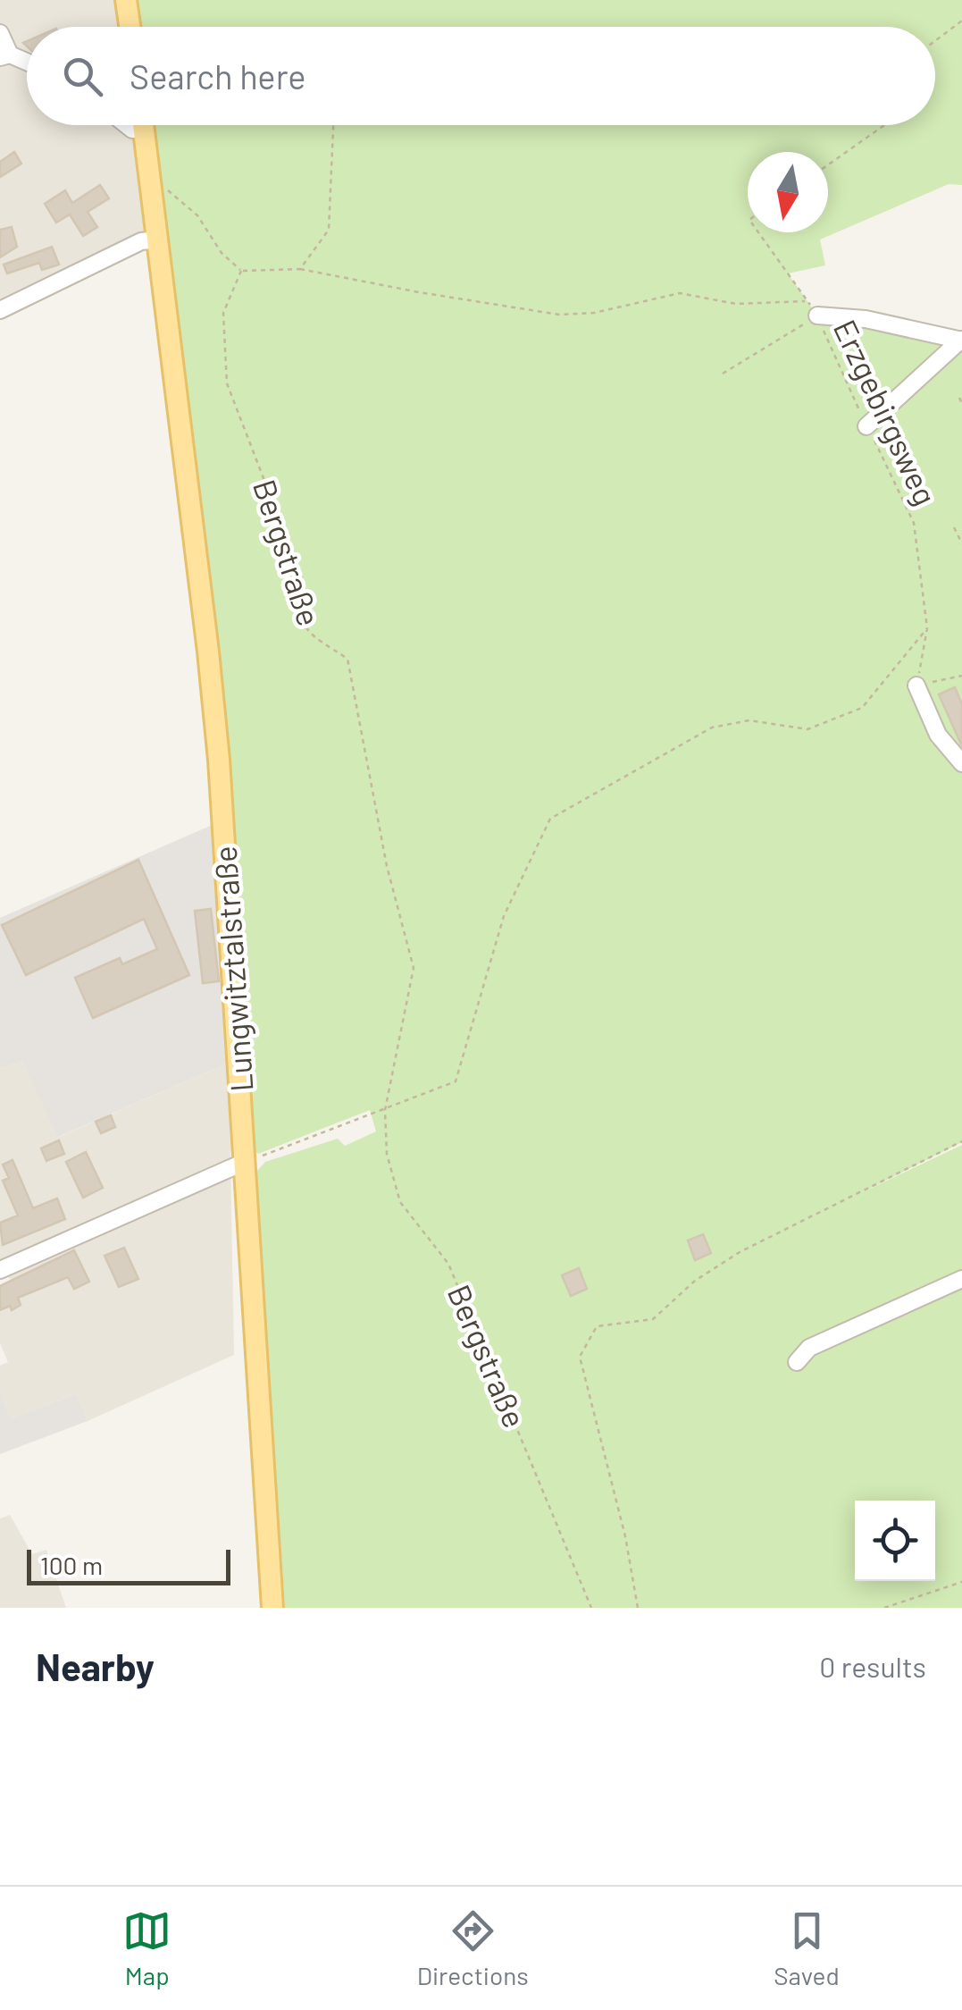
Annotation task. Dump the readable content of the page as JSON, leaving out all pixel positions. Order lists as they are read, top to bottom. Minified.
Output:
{"streets":{"main road":["Lungwitztalstraße"],"path":["Erzgebirgsweg","Bergstraße"]},"scale_bar":"100 m","north":"bottom","page":{"search":"Search here","scale":"100 m","heading":["Nearby","0 results"],"nav":["Map","Directions","Saved"]}}
